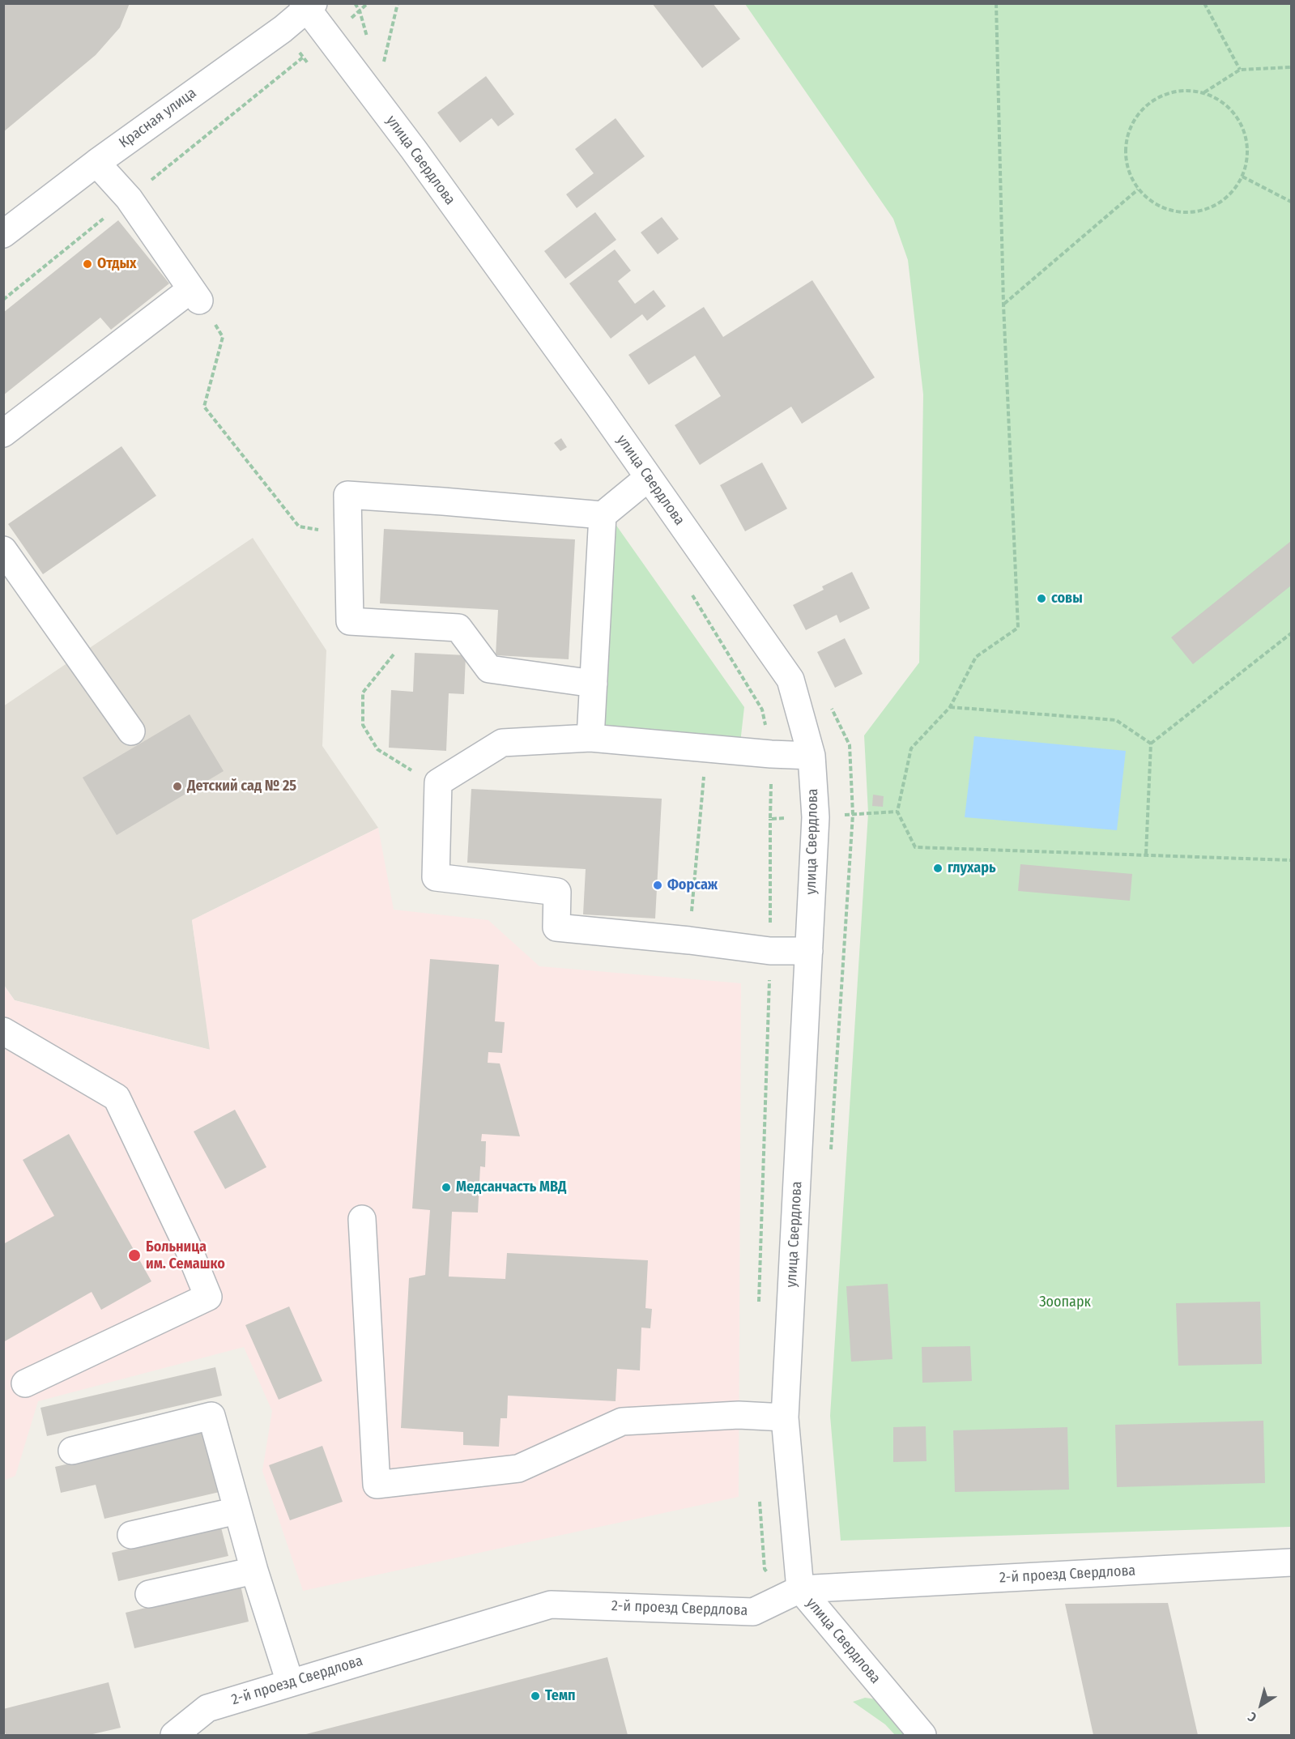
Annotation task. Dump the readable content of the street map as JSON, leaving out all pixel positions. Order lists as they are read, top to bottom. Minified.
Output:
{"streets":{"street":["Красная улица","улица Свердлова","2-й проезд Свердлова"]},"crossings":[["Красная улица","улица Свердлова"],["улица Свердлова","2-й проезд Свердлова"]],"parks":["Зоопарк"],"places":["Отдых","совы","Детский сад № 25","глухарь","Форсаж","Медсанчасть МВД","Больница им. Семашко","Темп"],"north":"bottom left"}
